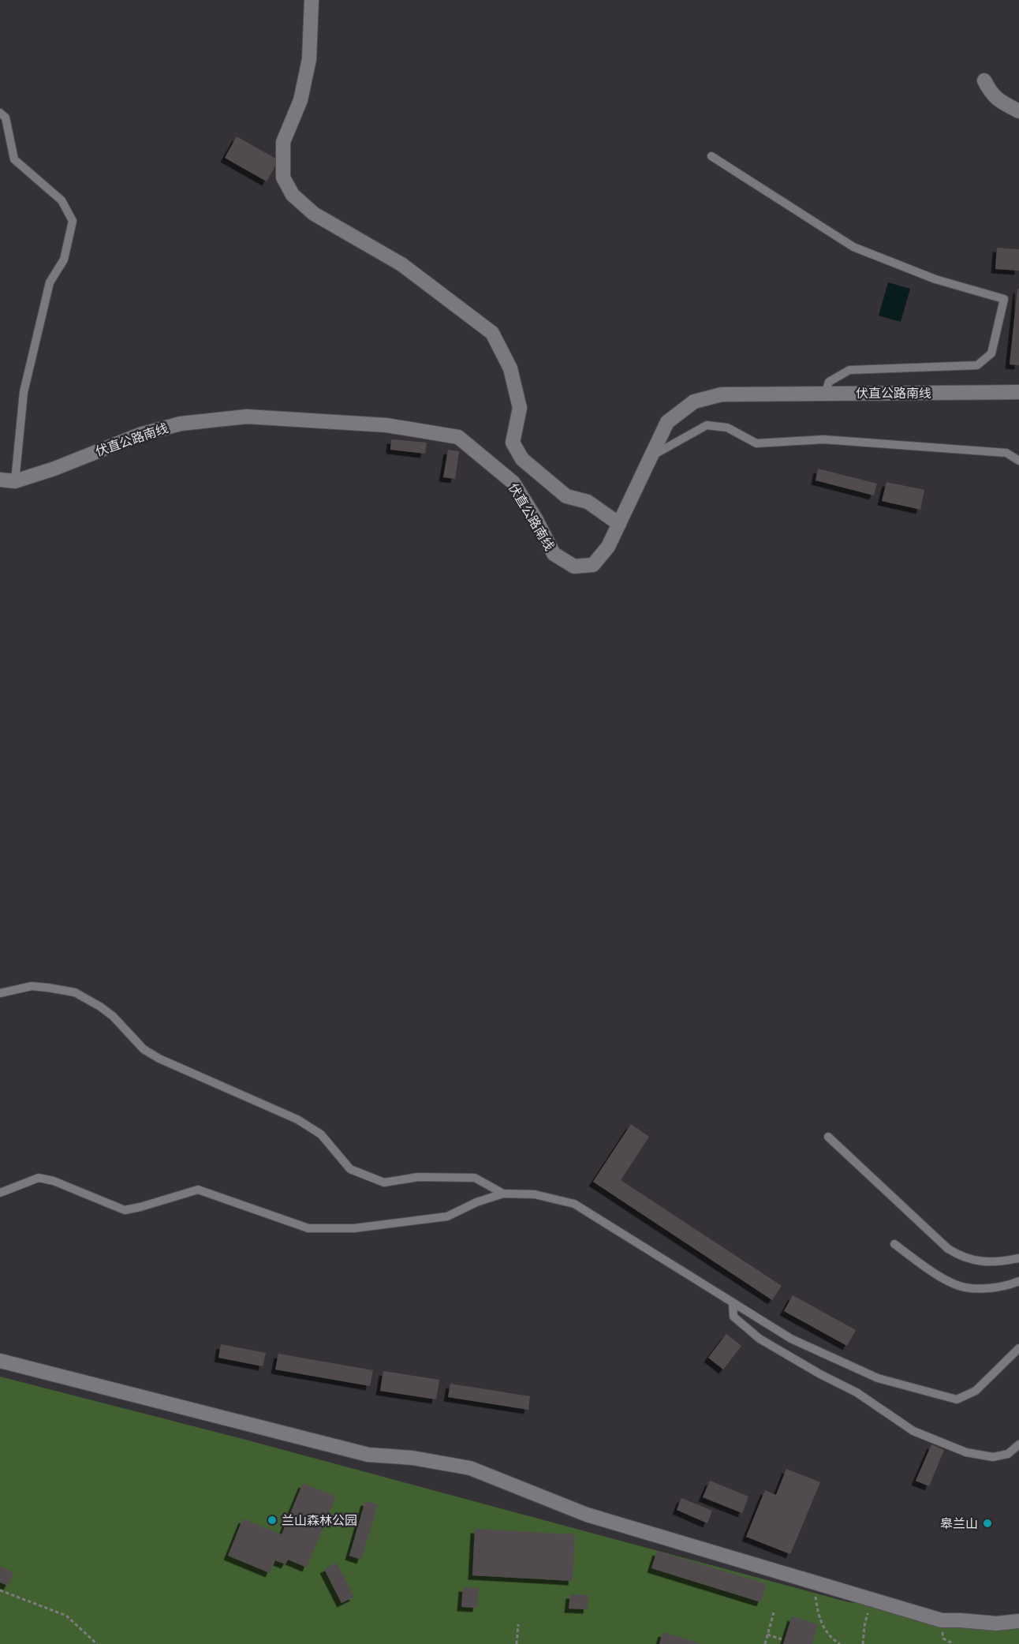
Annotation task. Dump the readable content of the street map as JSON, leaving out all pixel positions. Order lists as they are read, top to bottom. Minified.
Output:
{"streets":{"street":["伏直公路南线"]},"places":["兰山森林公园","皋兰山"]}
